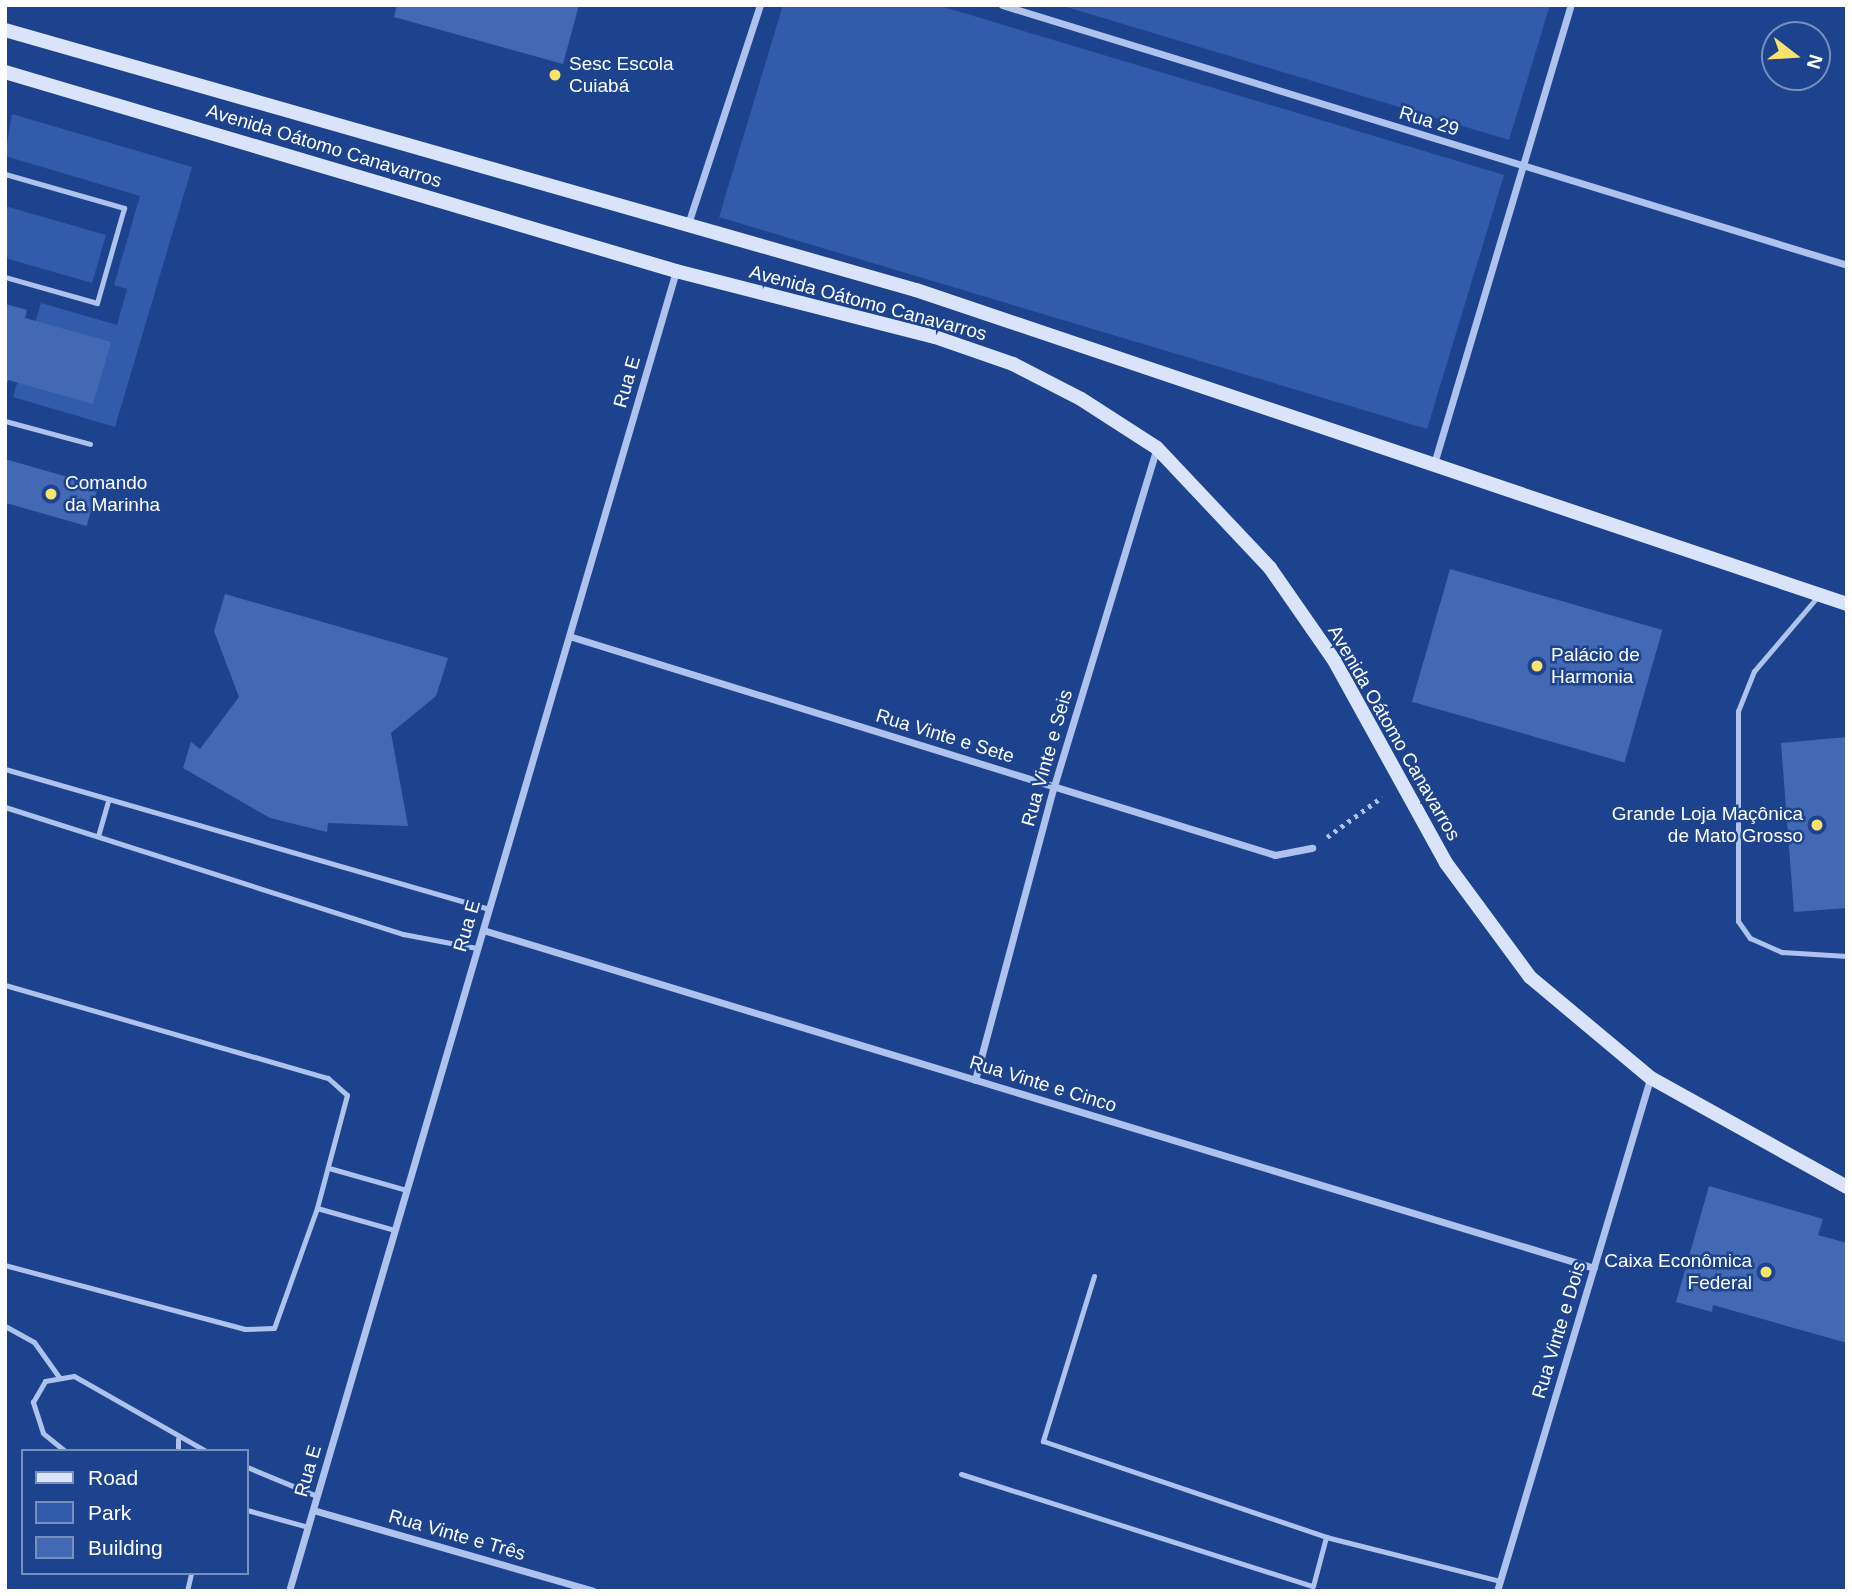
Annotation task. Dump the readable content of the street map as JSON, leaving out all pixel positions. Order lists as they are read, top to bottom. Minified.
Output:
{"streets":{"main road":["Avenida Oátomo Canavarros"],"street":["Rua 29","Rua E","Rua Vinte e Sete","Rua Vinte e Seis","Rua Vinte e Cinco","Rua Vinte e Dois","Rua Vinte e Três"]},"crossings":[["Avenida Oátomo Canavarros","Rua E"],["Avenida Oátomo Canavarros","Rua Vinte e Seis"],["Avenida Oátomo Canavarros","Rua Vinte e Dois"],["Rua E","Rua Vinte e Sete"],["Rua E","Rua Vinte e Cinco"],["Rua E","Rua Vinte e Três"],["Rua Vinte e Sete","Rua Vinte e Seis"],["Rua Vinte e Seis","Rua Vinte e Cinco"],["Rua Vinte e Cinco","Rua Vinte e Dois"]],"places":["Sesc Escola Cuiabá","Comando da Marinha","Palácio de Harmonia","Grande Loja Maçônica de Mato Grosso","Caixa Econômica Federal"],"legend":["Road","Park","Building"],"north":"right"}
